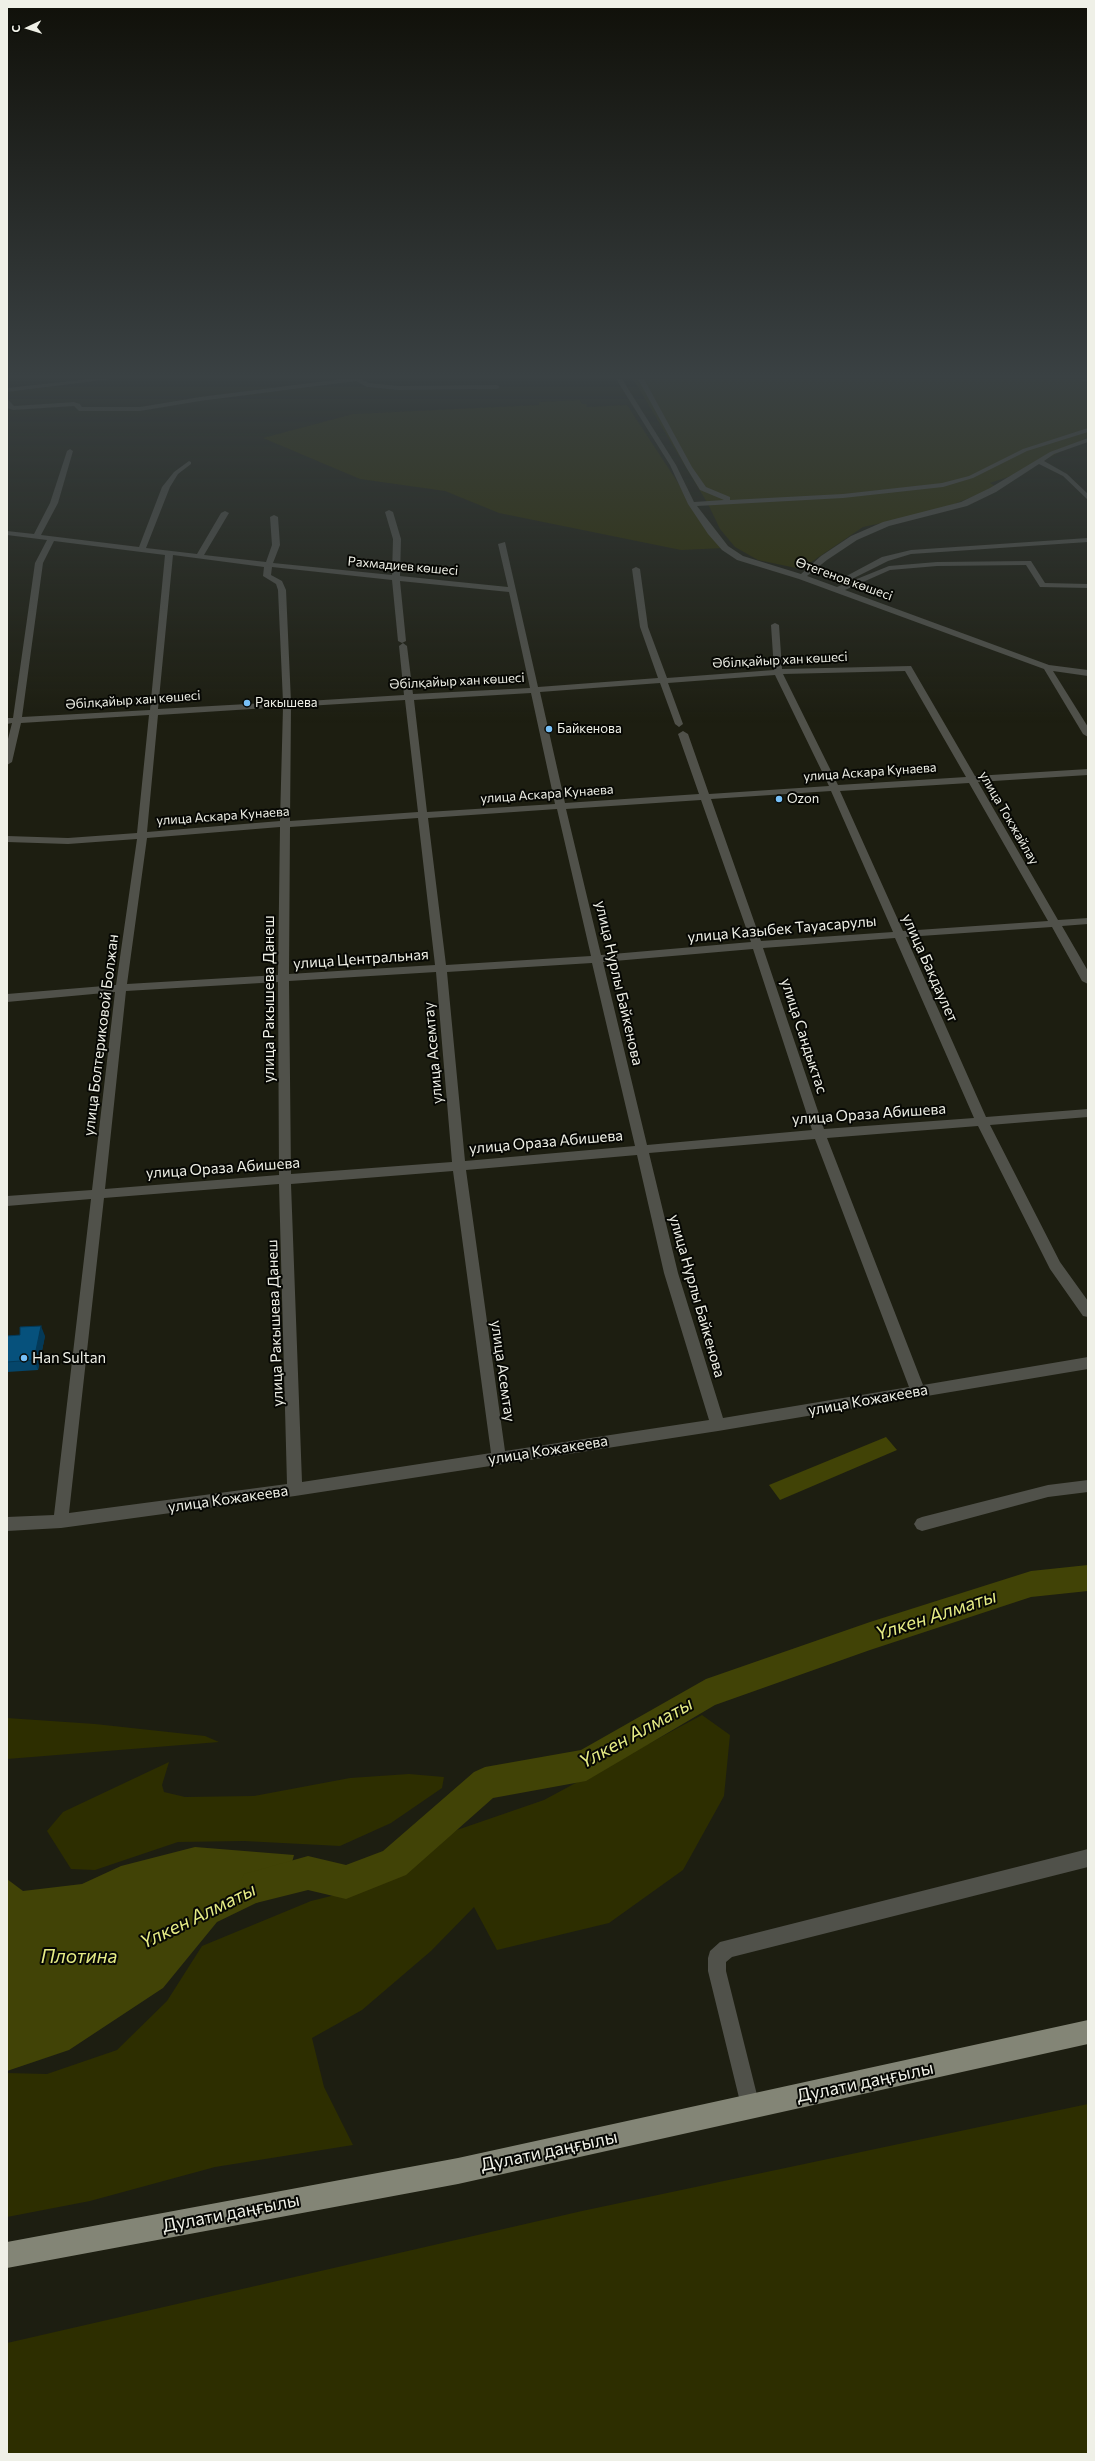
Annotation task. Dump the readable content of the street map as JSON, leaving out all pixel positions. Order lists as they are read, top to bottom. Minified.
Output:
{"streets":{"main road":["Дулати даңғылы"],"street":["Рахмадиев көшесі","Өтегенов көшесі","Әбілқайыр хан көшесі","улица Аскара Кунаева","улица Токжайлау","улица Казыбек Тауасарулы","улица Центральная","улица Бакдаулет","улица Нурлы Байкенова","улица Ракышева Данеш","улица Болтериковой Болжан","улица Сандыктас","улица Асемтау","улица Ораза Абишева","улица Кожакеева"]},"crossings":[["Рахмадиев көшесі","улица Нурлы Байкенова"],["Рахмадиев көшесі","улица Ракышева Данеш"],["Рахмадиев көшесі","улица Болтериковой Болжан"],["Рахмадиев көшесі","улица Асемтау"],["Әбілқайыр хан көшесі","улица Токжайлау"],["Әбілқайыр хан көшесі","улица Бакдаулет"],["Әбілқайыр хан көшесі","улица Нурлы Байкенова"],["Әбілқайыр хан көшесі","улица Ракышева Данеш"],["Әбілқайыр хан көшесі","улица Болтериковой Болжан"],["Әбілқайыр хан көшесі","улица Сандыктас"],["Әбілқайыр хан көшесі","улица Асемтау"],["улица Аскара Кунаева","улица Токжайлау"],["улица Аскара Кунаева","улица Бакдаулет"],["улица Аскара Кунаева","улица Нурлы Байкенова"],["улица Аскара Кунаева","улица Ракышева Данеш"],["улица Аскара Кунаева","улица Болтериковой Болжан"],["улица Аскара Кунаева","улица Сандыктас"],["улица Аскара Кунаева","улица Асемтау"],["улица Токжайлау","улица Казыбек Тауасарулы"],["улица Казыбек Тауасарулы","улица Центральная"],["улица Казыбек Тауасарулы","улица Бакдаулет"],["улица Казыбек Тауасарулы","улица Нурлы Байкенова"],["улица Казыбек Тауасарулы","улица Сандыктас"],["улица Центральная","улица Нурлы Байкенова"],["улица Центральная","улица Ракышева Данеш"],["улица Центральная","улица Болтериковой Болжан"],["улица Центральная","улица Асемтау"],["улица Бакдаулет","улица Ораза Абишева"],["улица Нурлы Байкенова","улица Ораза Абишева"],["улица Нурлы Байкенова","улица Кожакеева"],["улица Ракышева Данеш","улица Ораза Абишева"],["улица Ракышева Данеш","улица Кожакеева"],["улица Болтериковой Болжан","улица Ораза Абишева"],["улица Болтериковой Болжан","улица Кожакеева"],["улица Сандыктас","улица Ораза Абишева"],["улица Сандыктас","улица Кожакеева"],["улица Асемтау","улица Ораза Абишева"],["улица Асемтау","улица Кожакеева"]],"water":["Үлкен Алматы","Плотина"],"places":["Ракышева","Байкенова","Ozon","Han Sultan"],"north":"left"}
